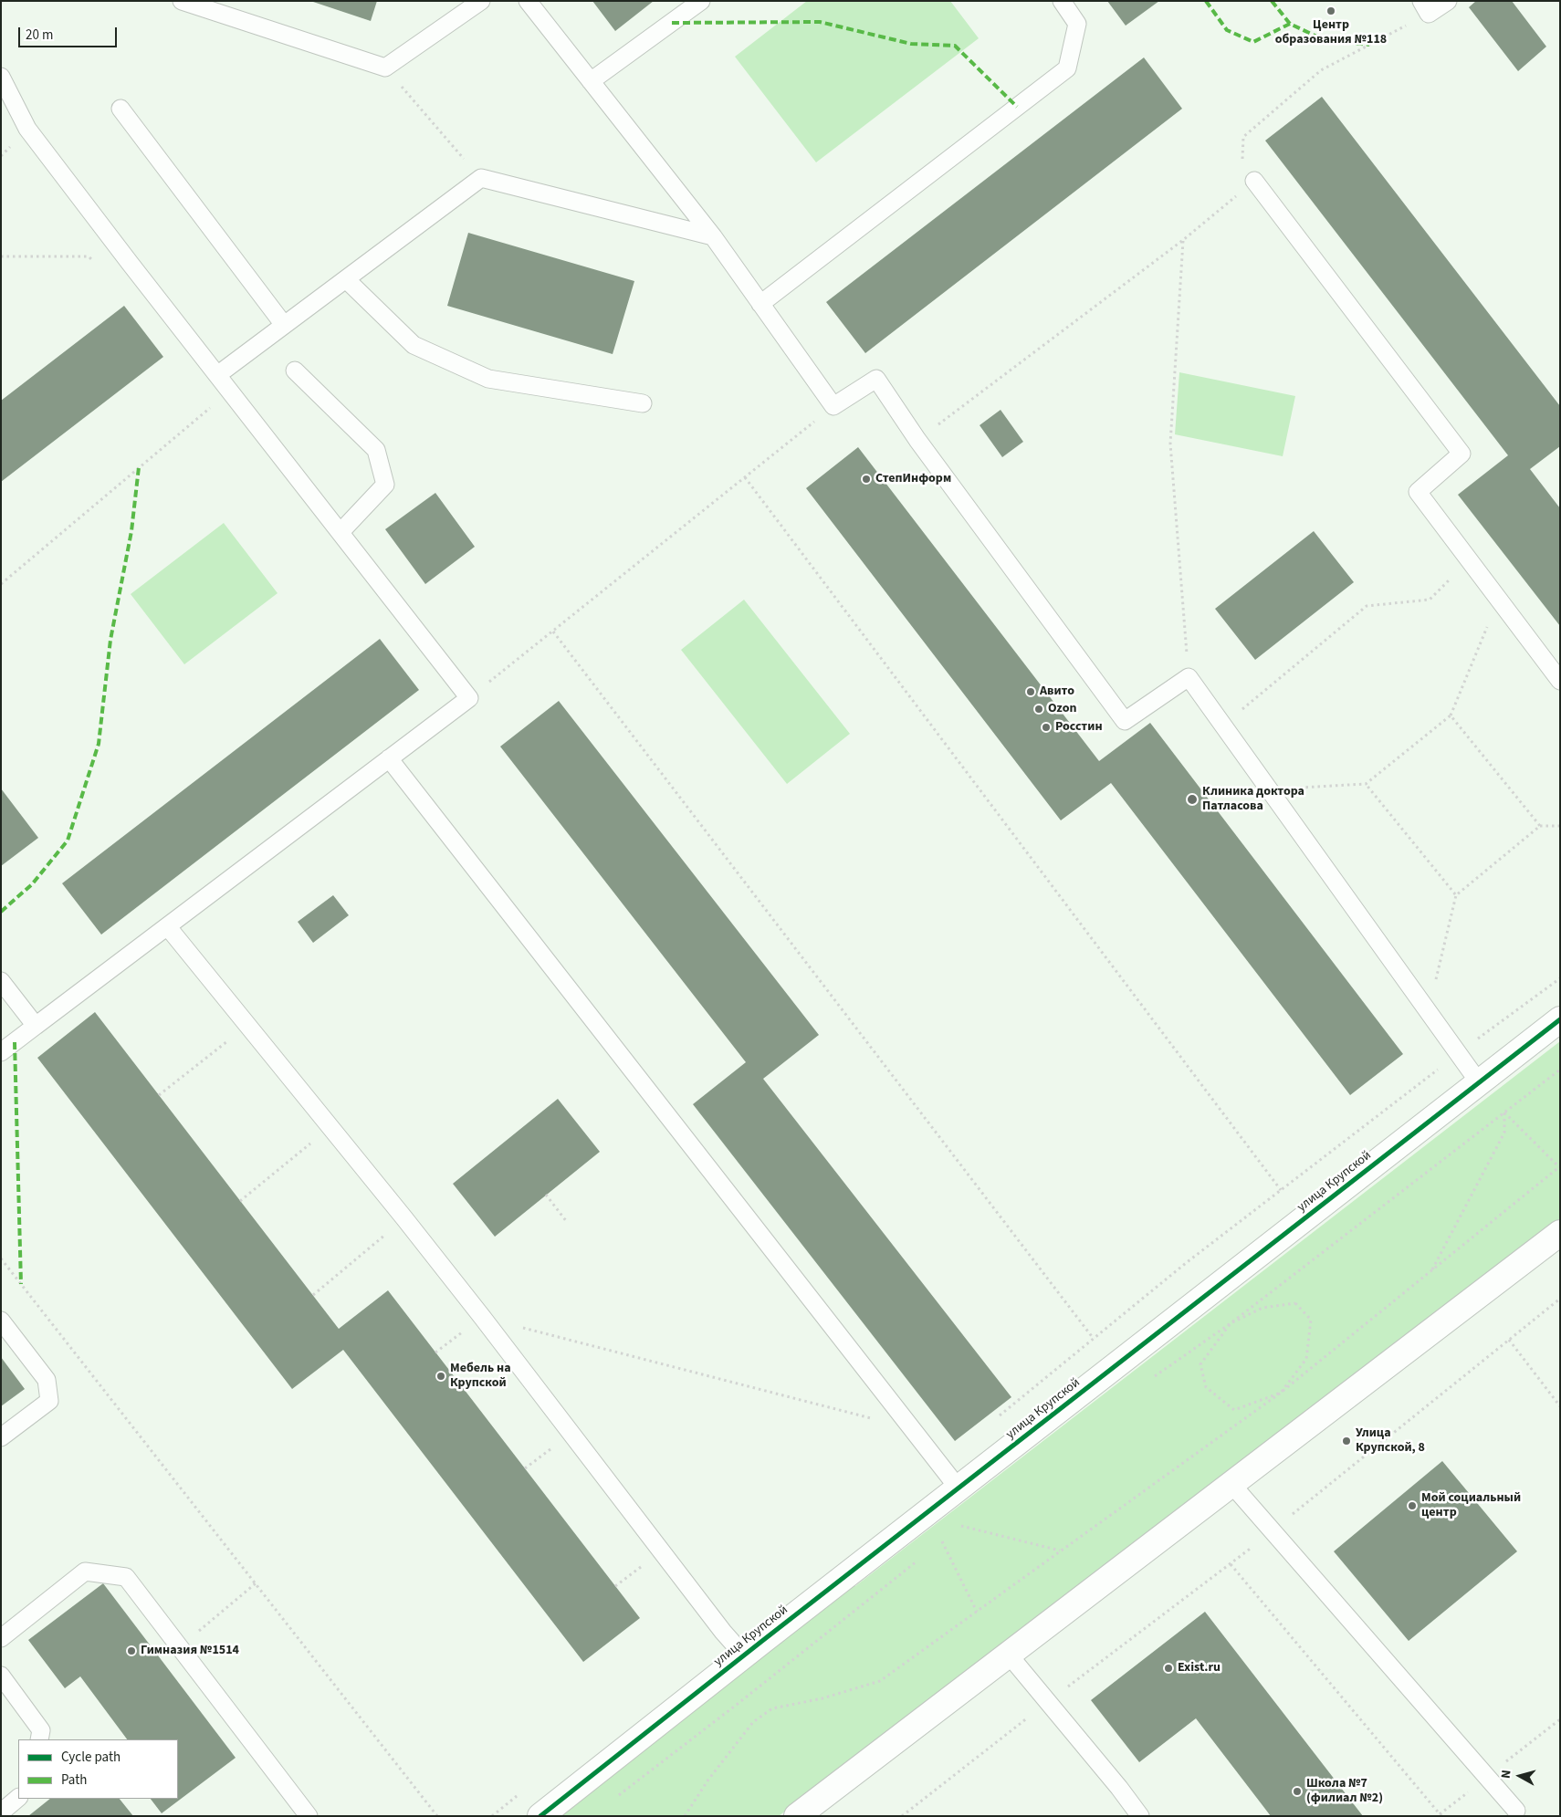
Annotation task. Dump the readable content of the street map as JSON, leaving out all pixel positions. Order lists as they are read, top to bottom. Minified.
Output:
{"streets":{"street":["улица Крупской"]},"places":["Центр образования №118","СтепИнформ","Авито","Ozon","Росстин","Клиника доктора Патласова","Мебель на Крупской","Улица Крупской, 8","Мой социальный центр","Гимназия №1514","Exist.ru","Школа №7 (филиал №2)"],"legend":["Cycle path","Path"],"scale_bar":"20 m","north":"left"}
